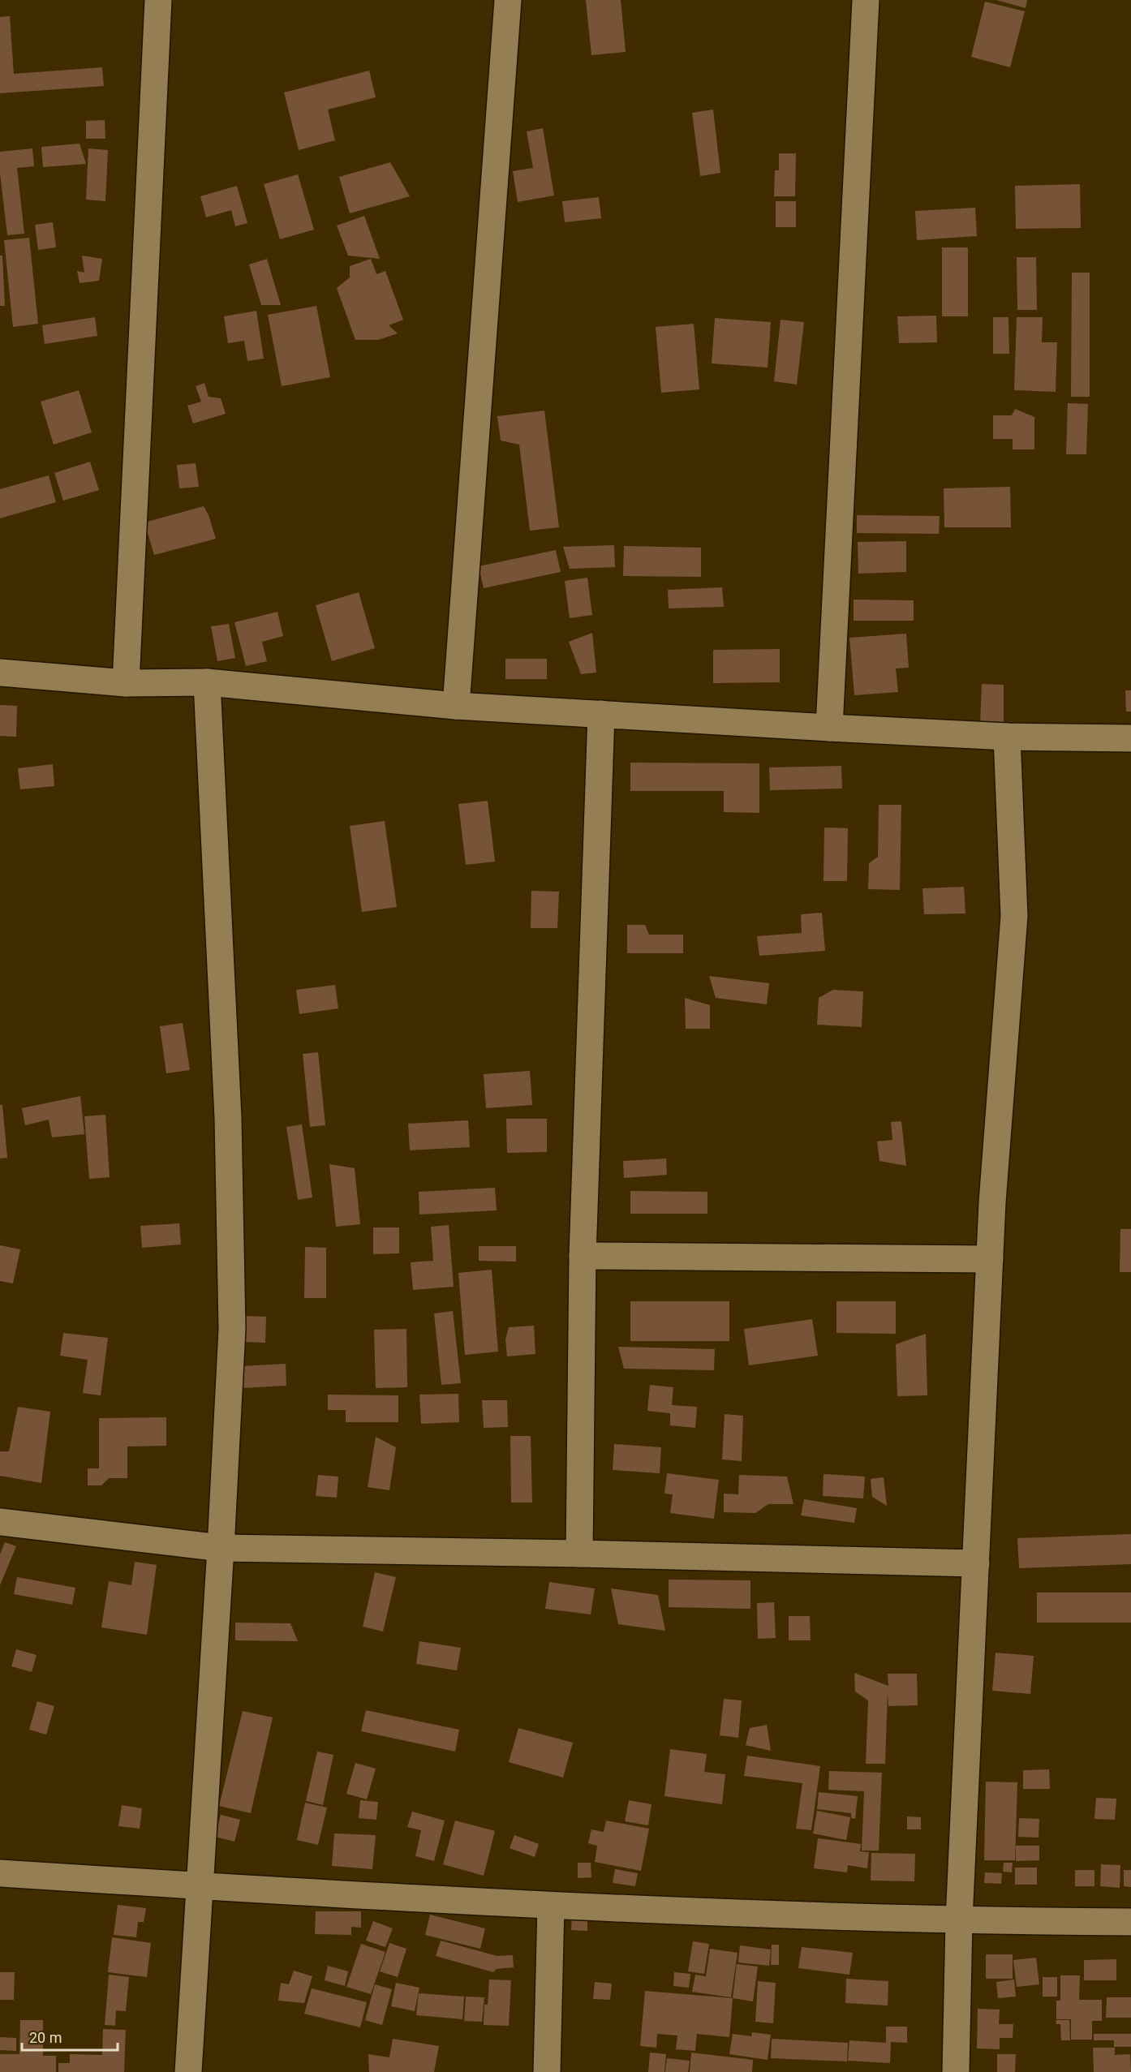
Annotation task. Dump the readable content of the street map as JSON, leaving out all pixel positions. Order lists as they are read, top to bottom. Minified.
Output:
{"scale_bar":"20 m"}
